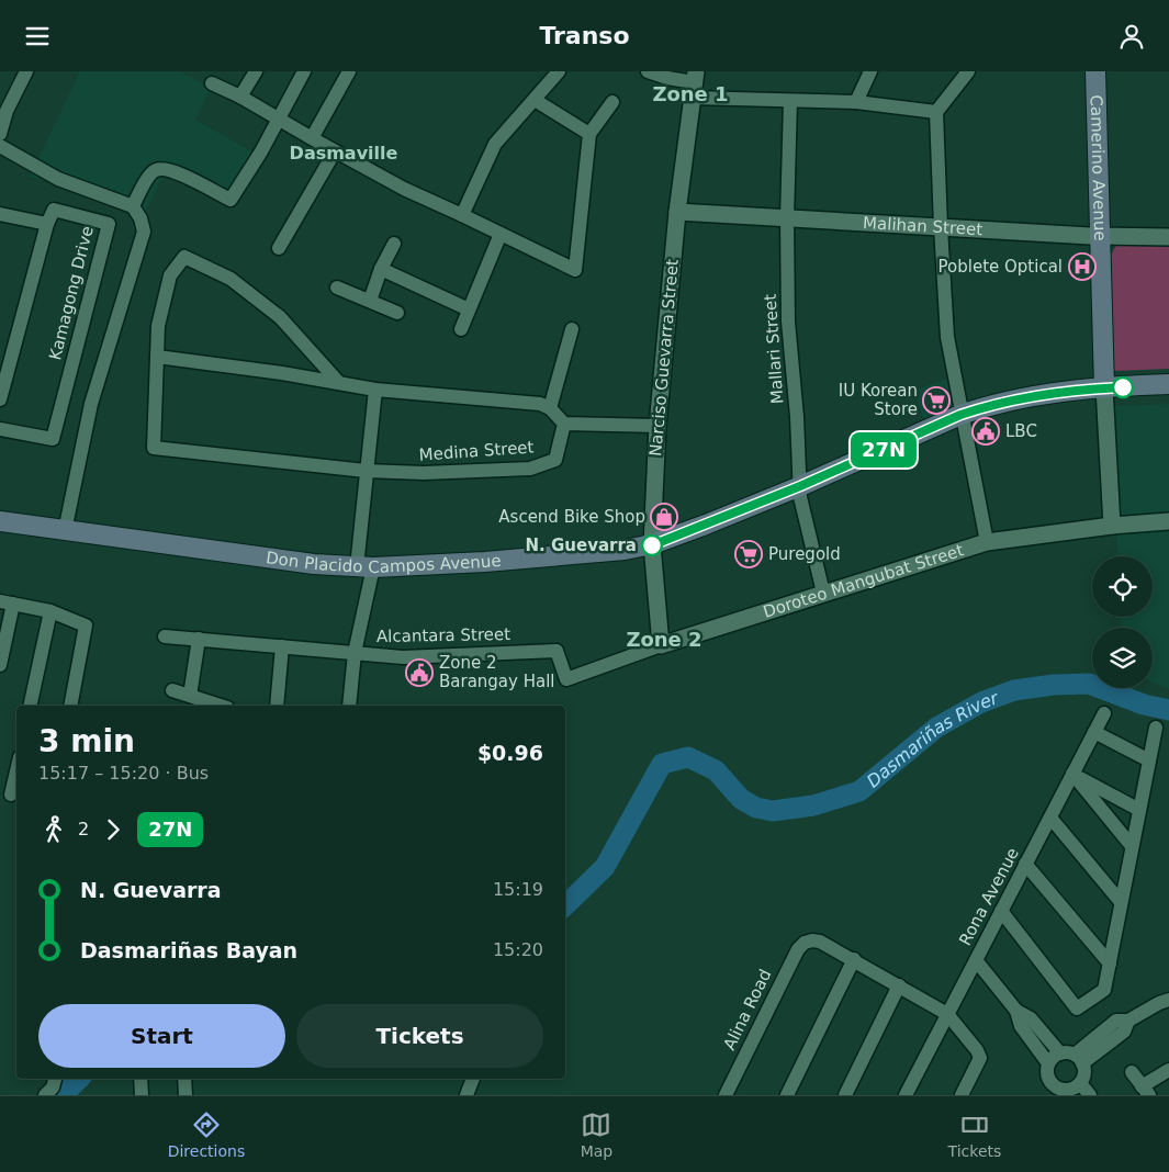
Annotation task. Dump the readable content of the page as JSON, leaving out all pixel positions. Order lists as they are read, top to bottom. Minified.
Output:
{"streets":{"main road":["Camerino Avenue","Don Placido Campos Avenue"],"street":["Malihan Street","Kamagong Drive","Mallari Street","Narciso Guevarra Street","Medina Street","Doroteo Mangubat Street","Alcantara Street","Rona Avenue","Alina Road"]},"crossings":[["Camerino Avenue","Malihan Street"],["Camerino Avenue","Don Placido Campos Avenue"],["Camerino Avenue","Doroteo Mangubat Street"],["Malihan Street","Mallari Street"],["Malihan Street","Narciso Guevarra Street"],["Mallari Street","Don Placido Campos Avenue"],["Mallari Street","Doroteo Mangubat Street"],["Narciso Guevarra Street","Don Placido Campos Avenue"],["Narciso Guevarra Street","Doroteo Mangubat Street"],["Don Placido Campos Avenue","Alcantara Street"],["Doroteo Mangubat Street","Alcantara Street"]],"districts":["Zone 1","Dasmaville","Zone 2"],"water":["Dasmariñas River"],"places":{"hospital":["Poblete Optical"],"supermarket":["IU Korean Store","Puregold"],"public building":["LBC","Zone 2 Barangay Hall"],"shop":["Ascend Bike Shop"],"other":["N. Guevarra"]},"lines":["bus line 27N"],"page":{"header":"Transo","on_map":"27N","heading":["3 min","15:17 – 15:20 · Bus","$0.96"],"legs":["2","27N"],"list":[{"name":"N. Guevarra","value":"15:19"},{"name":"Dasmariñas Bayan","value":"15:20"}],"buttons":["Start","Tickets"],"tabs":["Directions","Map","Tickets"]}}
